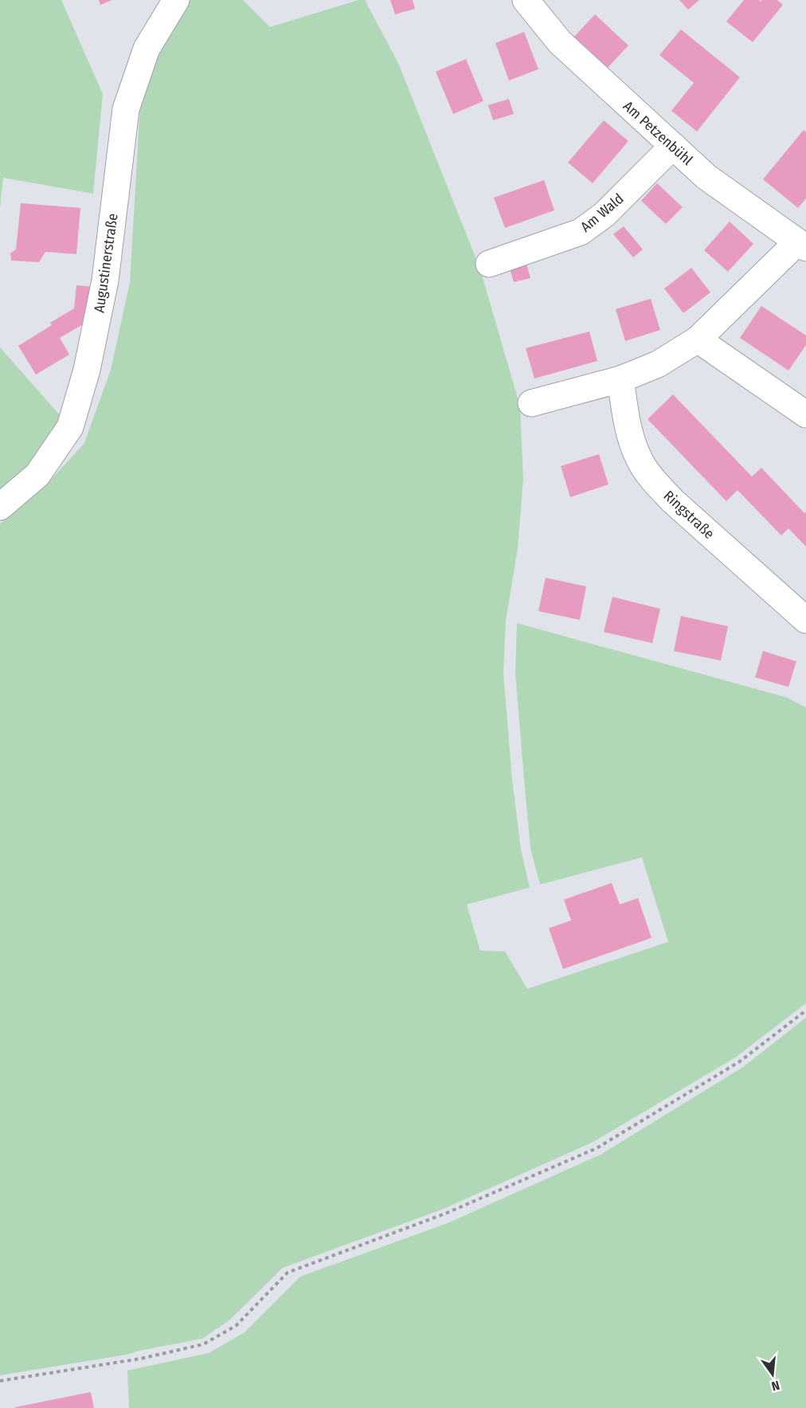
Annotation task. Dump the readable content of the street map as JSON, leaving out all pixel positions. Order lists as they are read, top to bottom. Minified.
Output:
{"streets":{"street":["Am Petzenbühl","Am Wald","Augustinerstraße","Ringstraße"]},"crossings":[["Am Petzenbühl","Am Wald"]],"north":"bottom"}
